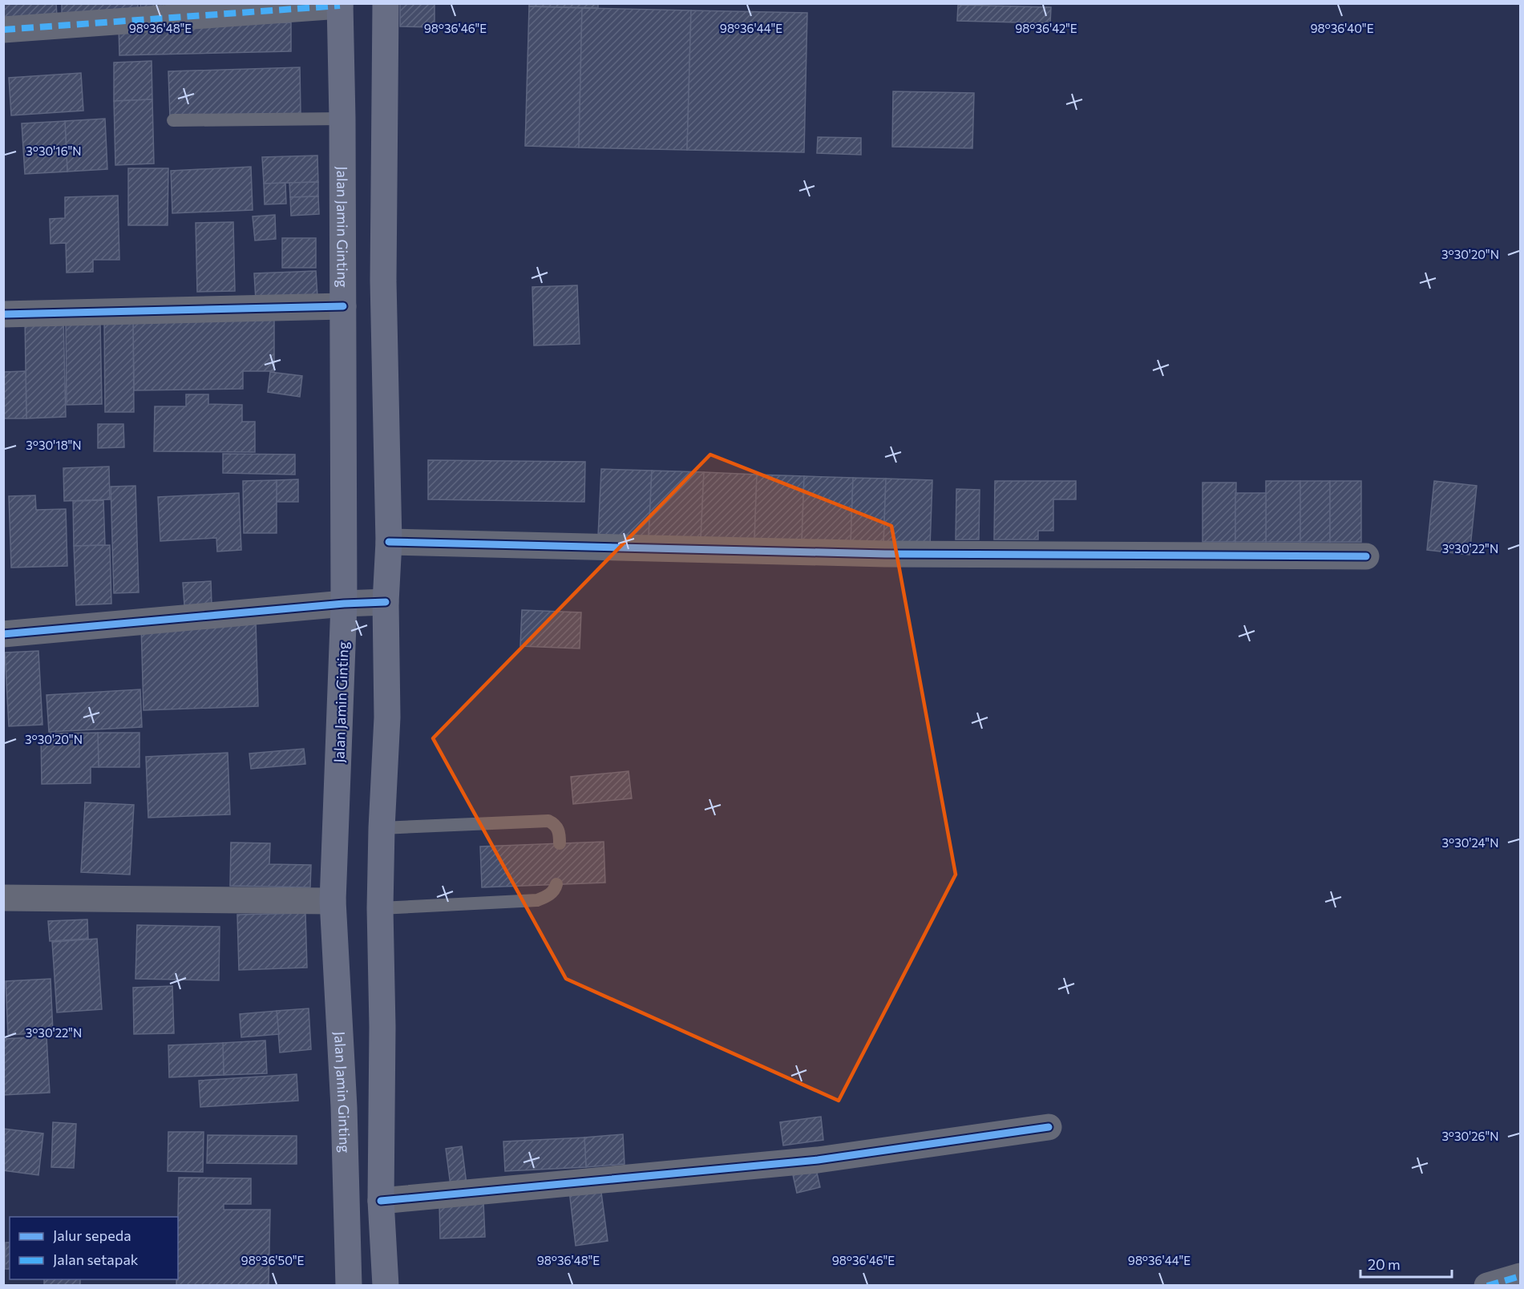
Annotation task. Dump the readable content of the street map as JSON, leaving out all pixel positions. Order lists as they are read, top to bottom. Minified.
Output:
{"streets":{"highway":["Jalan Jamin Ginting"]},"legend":["Jalur sepeda","Jalan setapak"],"scale_bar":"20 m","coordinates":["98°36'48\"E","98°36'46\"E","98°36'44\"E","98°36'42\"E","98°36'40\"E","3°30'16\"N","3°30'20\"N","3°30'18\"N","3°30'22\"N","3°30'24\"N","3°30'26\"N","98°36'50\"E"]}
